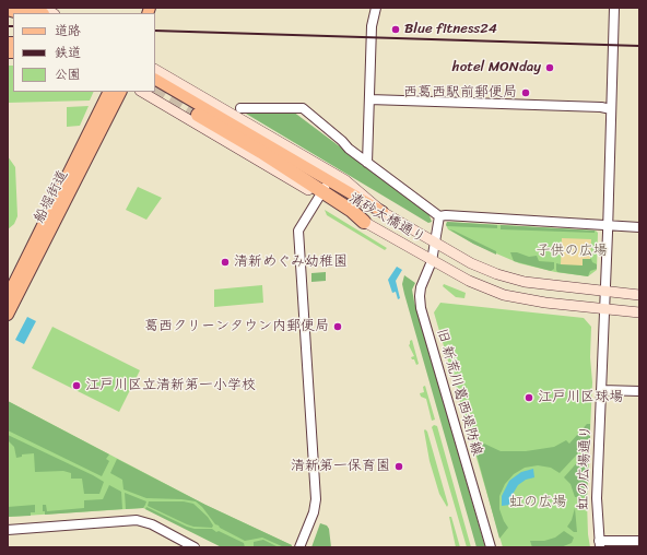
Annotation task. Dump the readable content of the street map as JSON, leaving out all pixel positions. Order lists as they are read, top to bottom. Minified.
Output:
{"streets":{"main road":["船堀街道","清砂大橋通り"],"street":["旧 新荒川葛西堤防線","虹の広場通り"]},"crossings":[["清砂大橋通り","旧 新荒川葛西堤防線"],["清砂大橋通り","虹の広場通り"]],"parks":["子供の広場","虹の広場"],"places":["Blue fitness24","hotel MONday","西葛西駅前郵便局","清新めぐみ幼稚園","葛西クリーンタウン内郵便局","江戸川区立清新第一小学校","江戸川区球場","清新第一保育園"],"legend":["道路","鉄道","公園"]}
